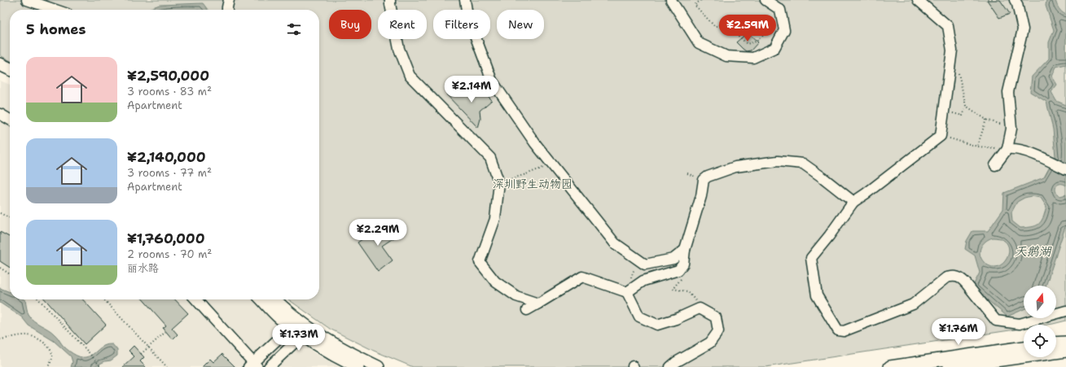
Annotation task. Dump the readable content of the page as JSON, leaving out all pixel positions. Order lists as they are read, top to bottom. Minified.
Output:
{"water":["天鹅湖"],"parks":["深圳野生动物园"],"north":"top","page":{"chip":["Buy","Rent","Filters","New"],"heading":"5 homes","price":["¥2.59M","¥2.14M","¥2.29M","¥1.76M","¥1.73M"],"list":[{"name":"¥2,590,000","note":"3 rooms · 83 m² · Apartment"},{"name":"¥2,140,000","note":"3 rooms · 77 m² · Apartment"},{"name":"¥1,760,000","note":"2 rooms · 70 m² · 丽水路"}]}}
